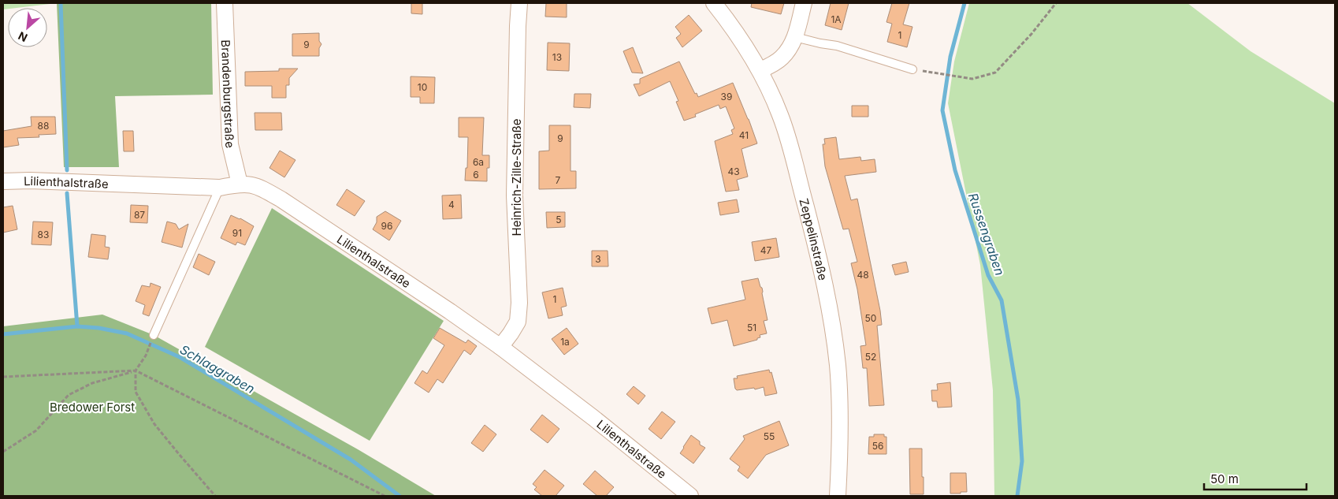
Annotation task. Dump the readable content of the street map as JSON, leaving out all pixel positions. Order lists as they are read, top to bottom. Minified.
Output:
{"streets":{"street":["Brandenburgstraße","Heinrich-Zille-Straße","Lilienthalstraße","Zeppelinstraße"]},"crossings":[["Brandenburgstraße","Lilienthalstraße"],["Heinrich-Zille-Straße","Lilienthalstraße"]],"water":["Russengraben","Schlaggraben"],"parks":["Bredower Forst"],"house_numbers":["1A","1","9","13","10","39","88","41","9","6a","43","6","7","4","87","5","96","91","83","47","3","48","1","50","51","1a","52","55","56"],"scale_bar":"50 m","north":"bottom left"}
